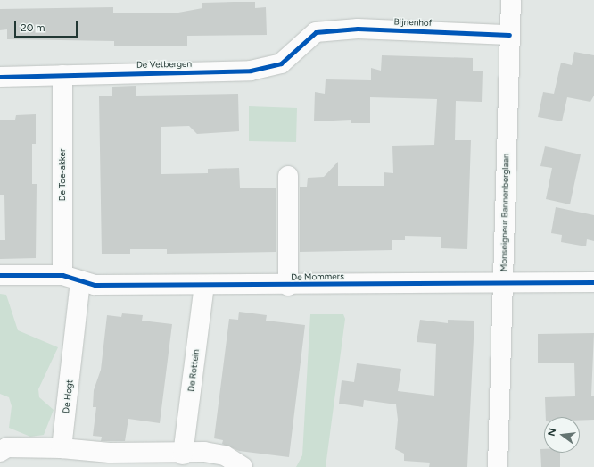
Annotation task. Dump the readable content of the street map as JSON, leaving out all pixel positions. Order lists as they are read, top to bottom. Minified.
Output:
{"streets":{"street":["Bijnenhof","De Vetbergen","De Toe-akker","Monseigneur Bannenberglaan","De Mommers","De Rottein","De Hogt"]},"crossings":[["Bijnenhof","De Vetbergen"],["Bijnenhof","Monseigneur Bannenberglaan"],["De Vetbergen","De Toe-akker"],["De Toe-akker","De Mommers"],["De Toe-akker","De Hogt"],["Monseigneur Bannenberglaan","De Mommers"],["De Mommers","De Rottein"],["De Mommers","De Hogt"]],"scale_bar":"20 m","north":"left"}
